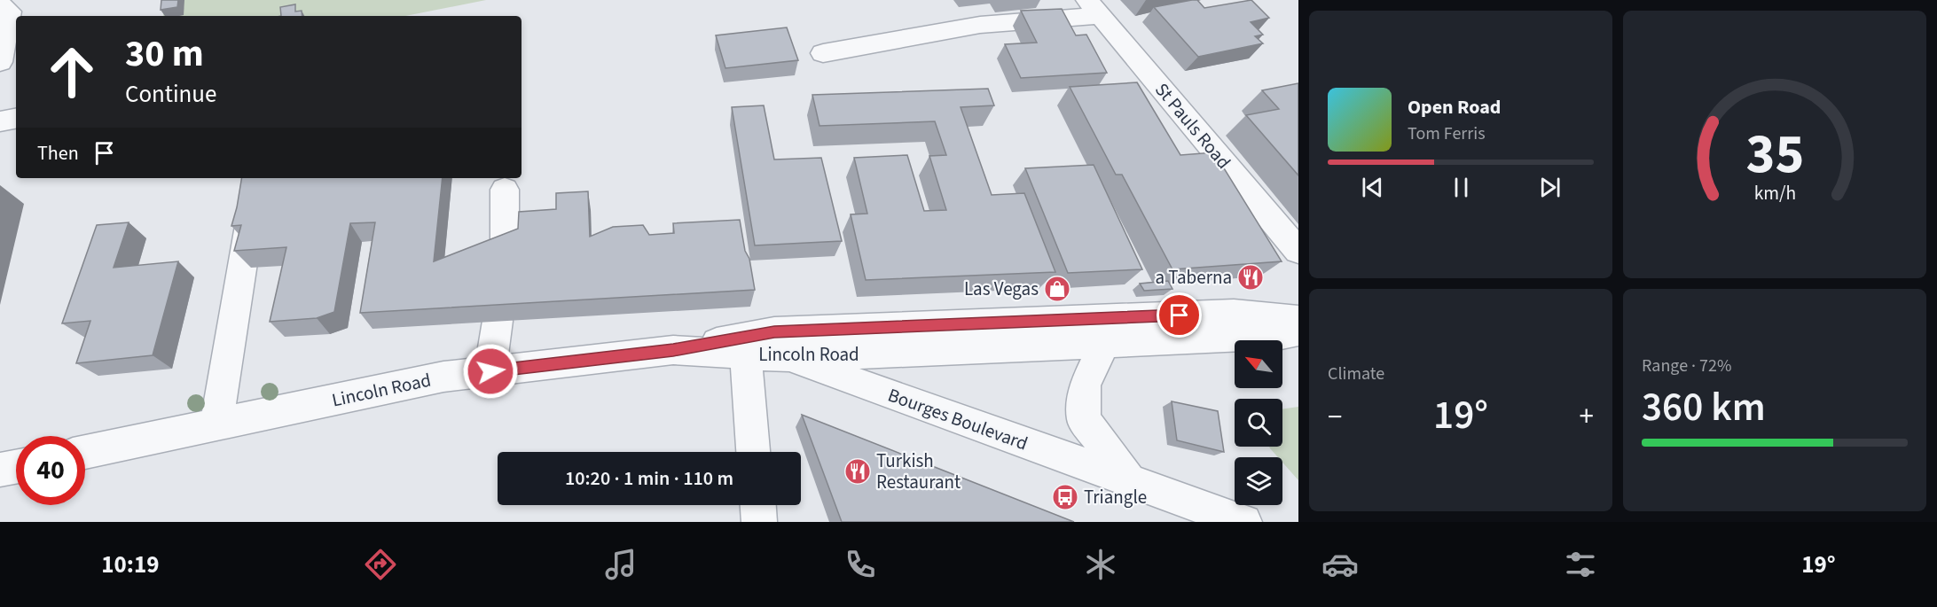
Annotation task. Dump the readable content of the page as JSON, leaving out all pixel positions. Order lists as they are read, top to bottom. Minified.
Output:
{"streets":{"street":["St Pauls Road","Lincoln Road","Bourges Boulevard"]},"crossings":[["Lincoln Road","Bourges Boulevard"]],"places":{"restaurant":["a Taberna","Turkish Restaurant"],"shop":["Las Vegas"],"bus stop":["Triangle"]},"north":"top left","page":{"turn":["30 m","Continue"],"song":["Open Road","Tom Ferris"],"then":"Then","tile":["Climate",["Range · 72%","360 km"]],"heat":["−","19°","+"],"limit":"40","trip":"10:20 · 1 min · 110 m","tabs":["10:19","19°"],"gauge":["35","km/h"]}}
